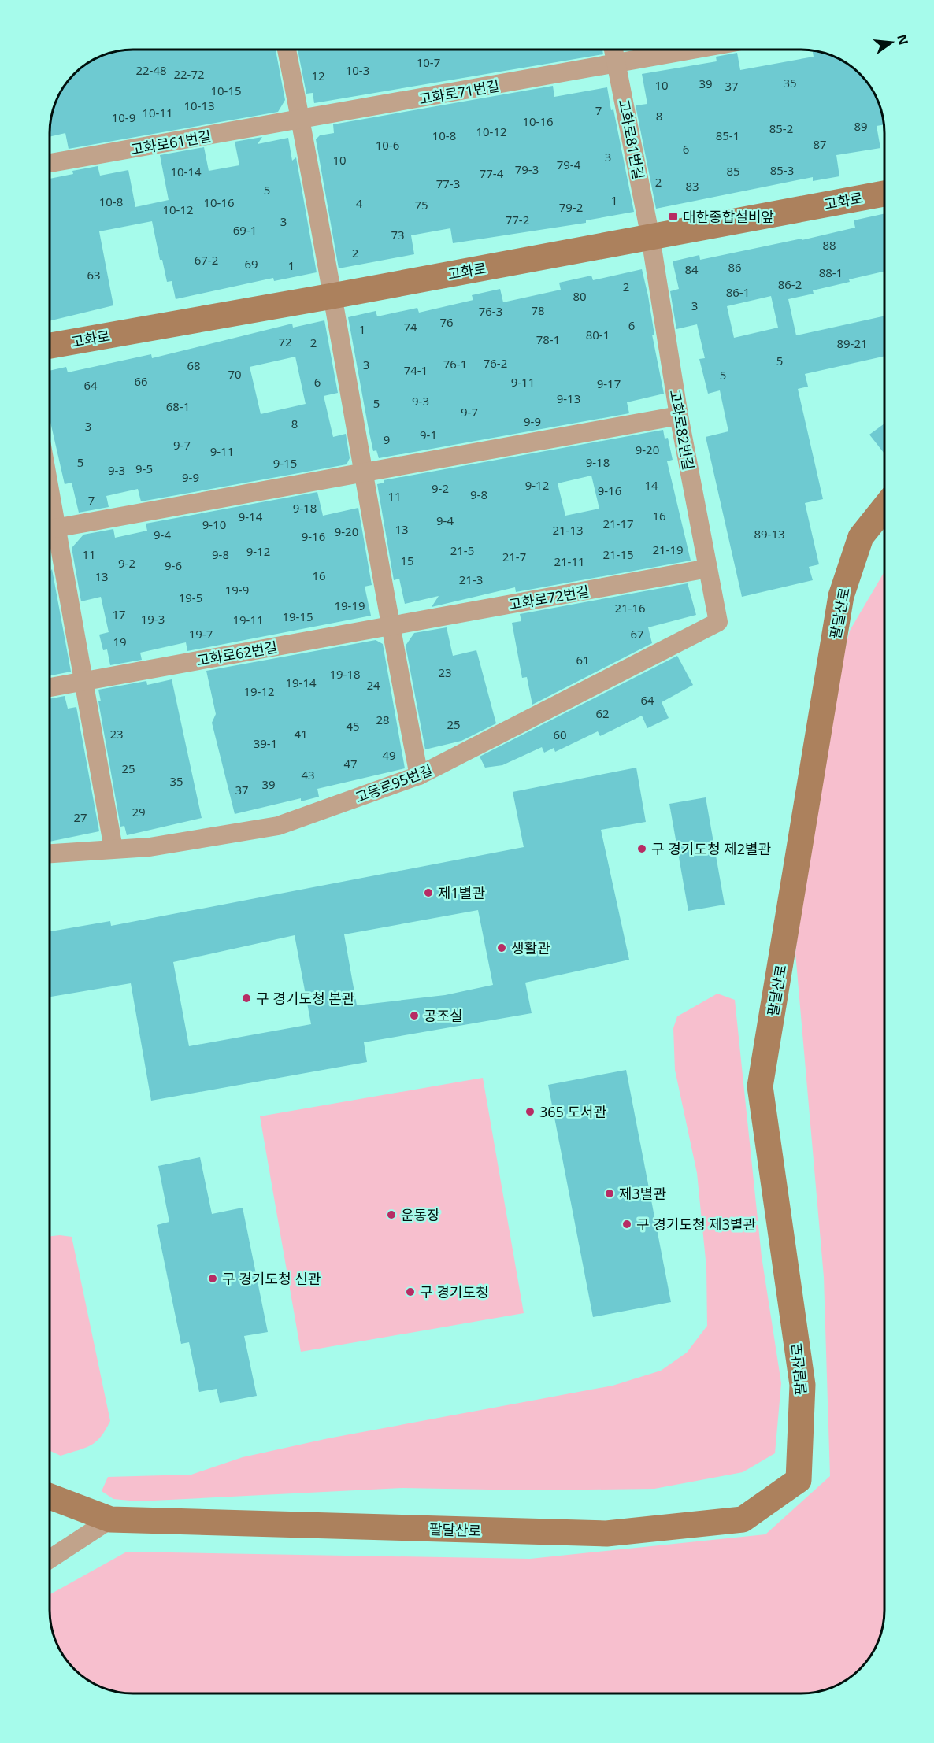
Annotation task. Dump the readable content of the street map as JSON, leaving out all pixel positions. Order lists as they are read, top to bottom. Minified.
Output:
{"streets":{"street":["고화로71번길","고화로81번길","고화로61번길","고화로","고화로82번길","고화로72번길","팔달산로","고화로62번길","고등로95번길"]},"crossings":[["고화로71번길","고화로81번길"],["고화로71번길","고화로61번길"],["고화로81번길","고화로"],["고화로81번길","고화로82번길"],["고화로","고화로82번길"],["고화로82번길","고화로72번길"],["고화로82번길","고등로95번길"],["고화로72번길","고화로62번길"]],"places":{"transit":["대한종합설비앞"],"other":["구 경기도청 제2별관","제1별관","생활관","구 경기도청 본관","공조실","365 도서관","제3별관","운동장","구 경기도청 제3별관","구 경기도청 신관","구 경기도청"]},"house_numbers":["10-7","22-48","10-3","22-72","12","35","39","10","37","10-15","10-13","7","10-11","8","10-9","10-16","89","85-2","10-12","10-8","85-1","87","10-6","6","3","10","79-4","79-3","85-3","85","10-14","77-4","2","77-3","83","5","1","10-8","10-16","4","75","79-2","10-12","77-2","3","69-1","73","88","2","67-2","69","1","86","84","88-1","63","86-2","2","86-1","80","3","78","76-3","76","6","74","1","80-1","78-1","72","2","89-21","5","76-2","76-1","3","68","74-1","70","5","66","6","9-11","9-17","64","9-13","9-3","5","68-1","9-7","9-9","8","3","9-1","9","9-7","9-20","9-11","5","9-18","9-15","9-5","9-3","9-9","9-12","14","9-2","9-16","9-8","11","7","9-18","16","9-14","9-4","21-17","9-10","13","21-13","9-20","89-13","9-4","9-16","21-19","21-5","9-12","11","9-8","21-15","21-7","15","21-11","9-2","9-6","16","13","21-3","19-9","19-5","19-19","21-16","17","19-15","19-3","19-11","19-7","67","19","61","23","19-18","19-14","24","19-12","64","62","28","25","45","23","41","60","39-1","49","47","25","43","35","39","37","29","27"],"north":"right"}
